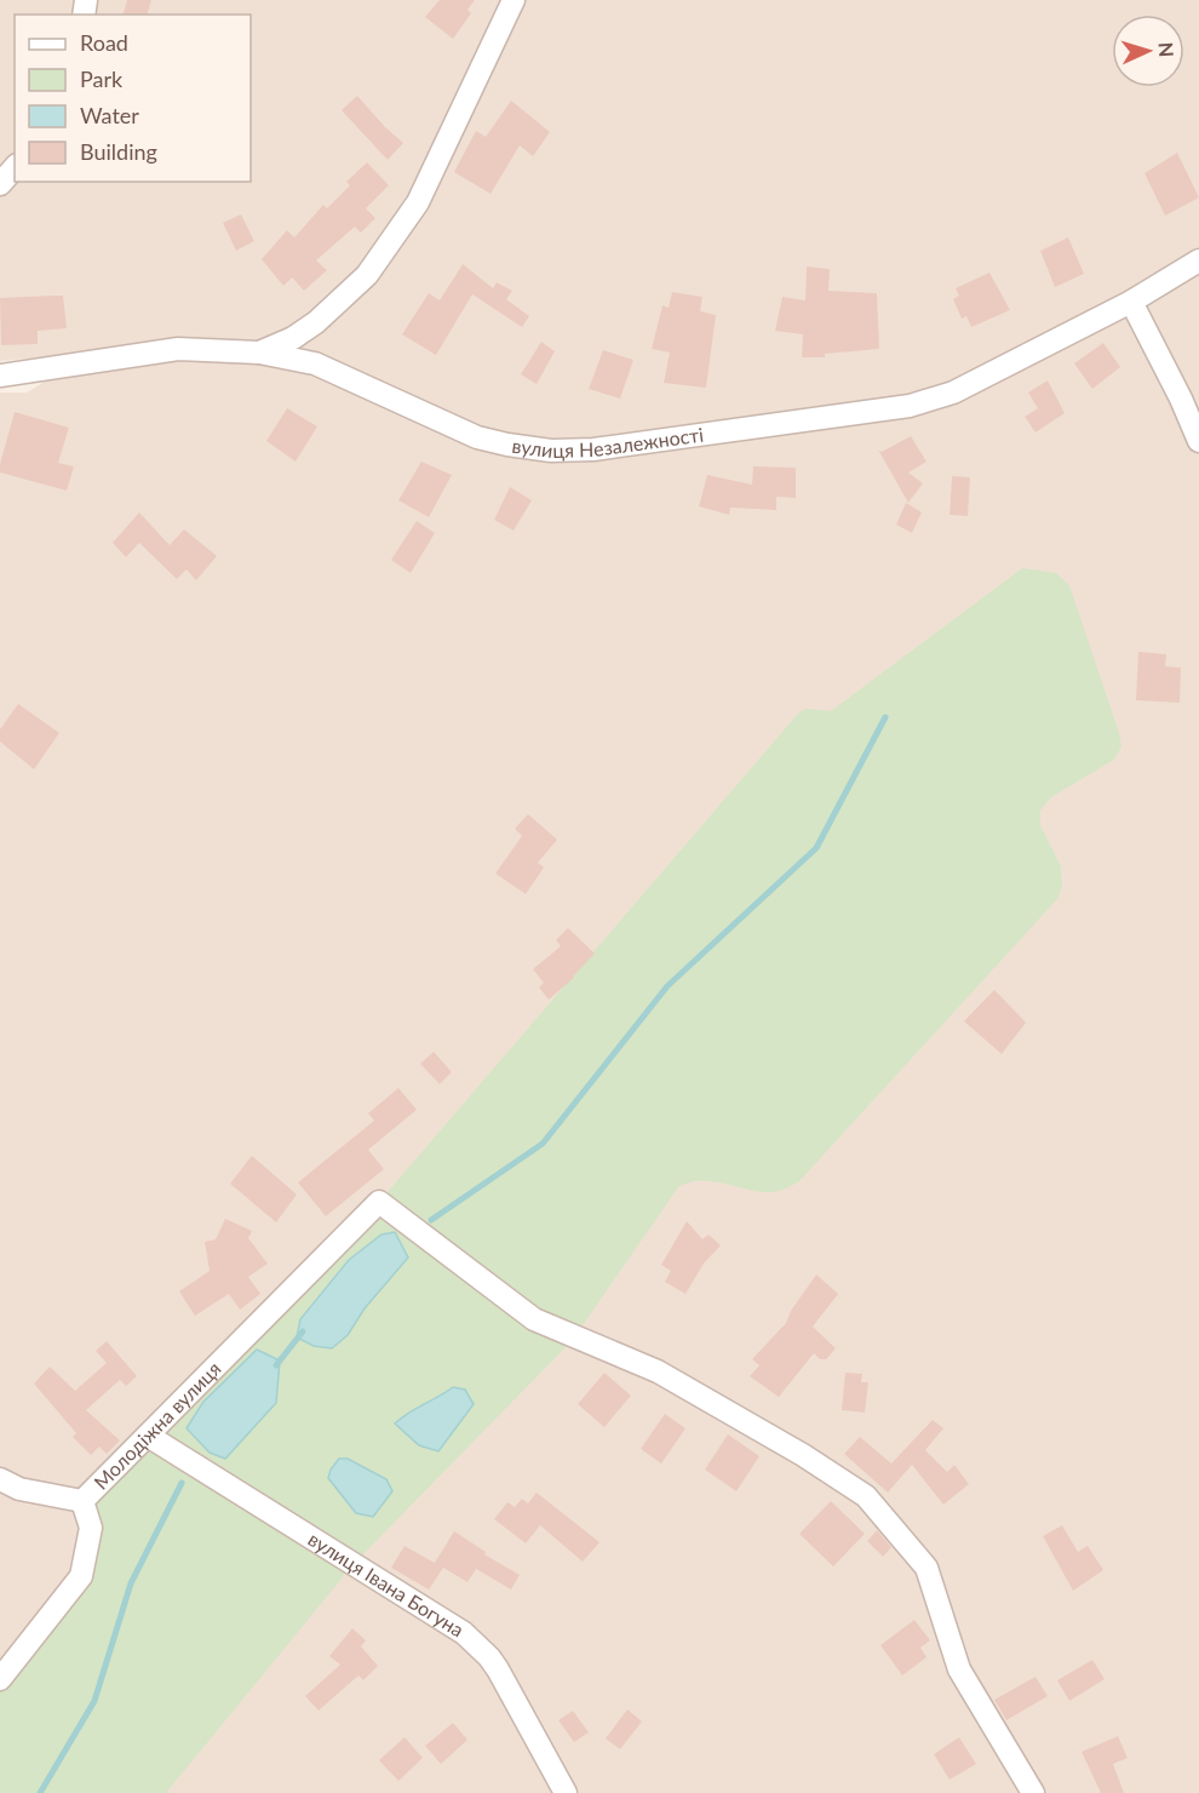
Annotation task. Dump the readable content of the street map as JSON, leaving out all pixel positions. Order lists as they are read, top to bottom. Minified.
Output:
{"streets":{"street":["вулиця Незалежності","Молодіжна вулиця","вулиця Івана Богуна"]},"crossings":[["Молодіжна вулиця","вулиця Івана Богуна"]],"legend":["Road","Park","Water","Building"],"north":"right"}
